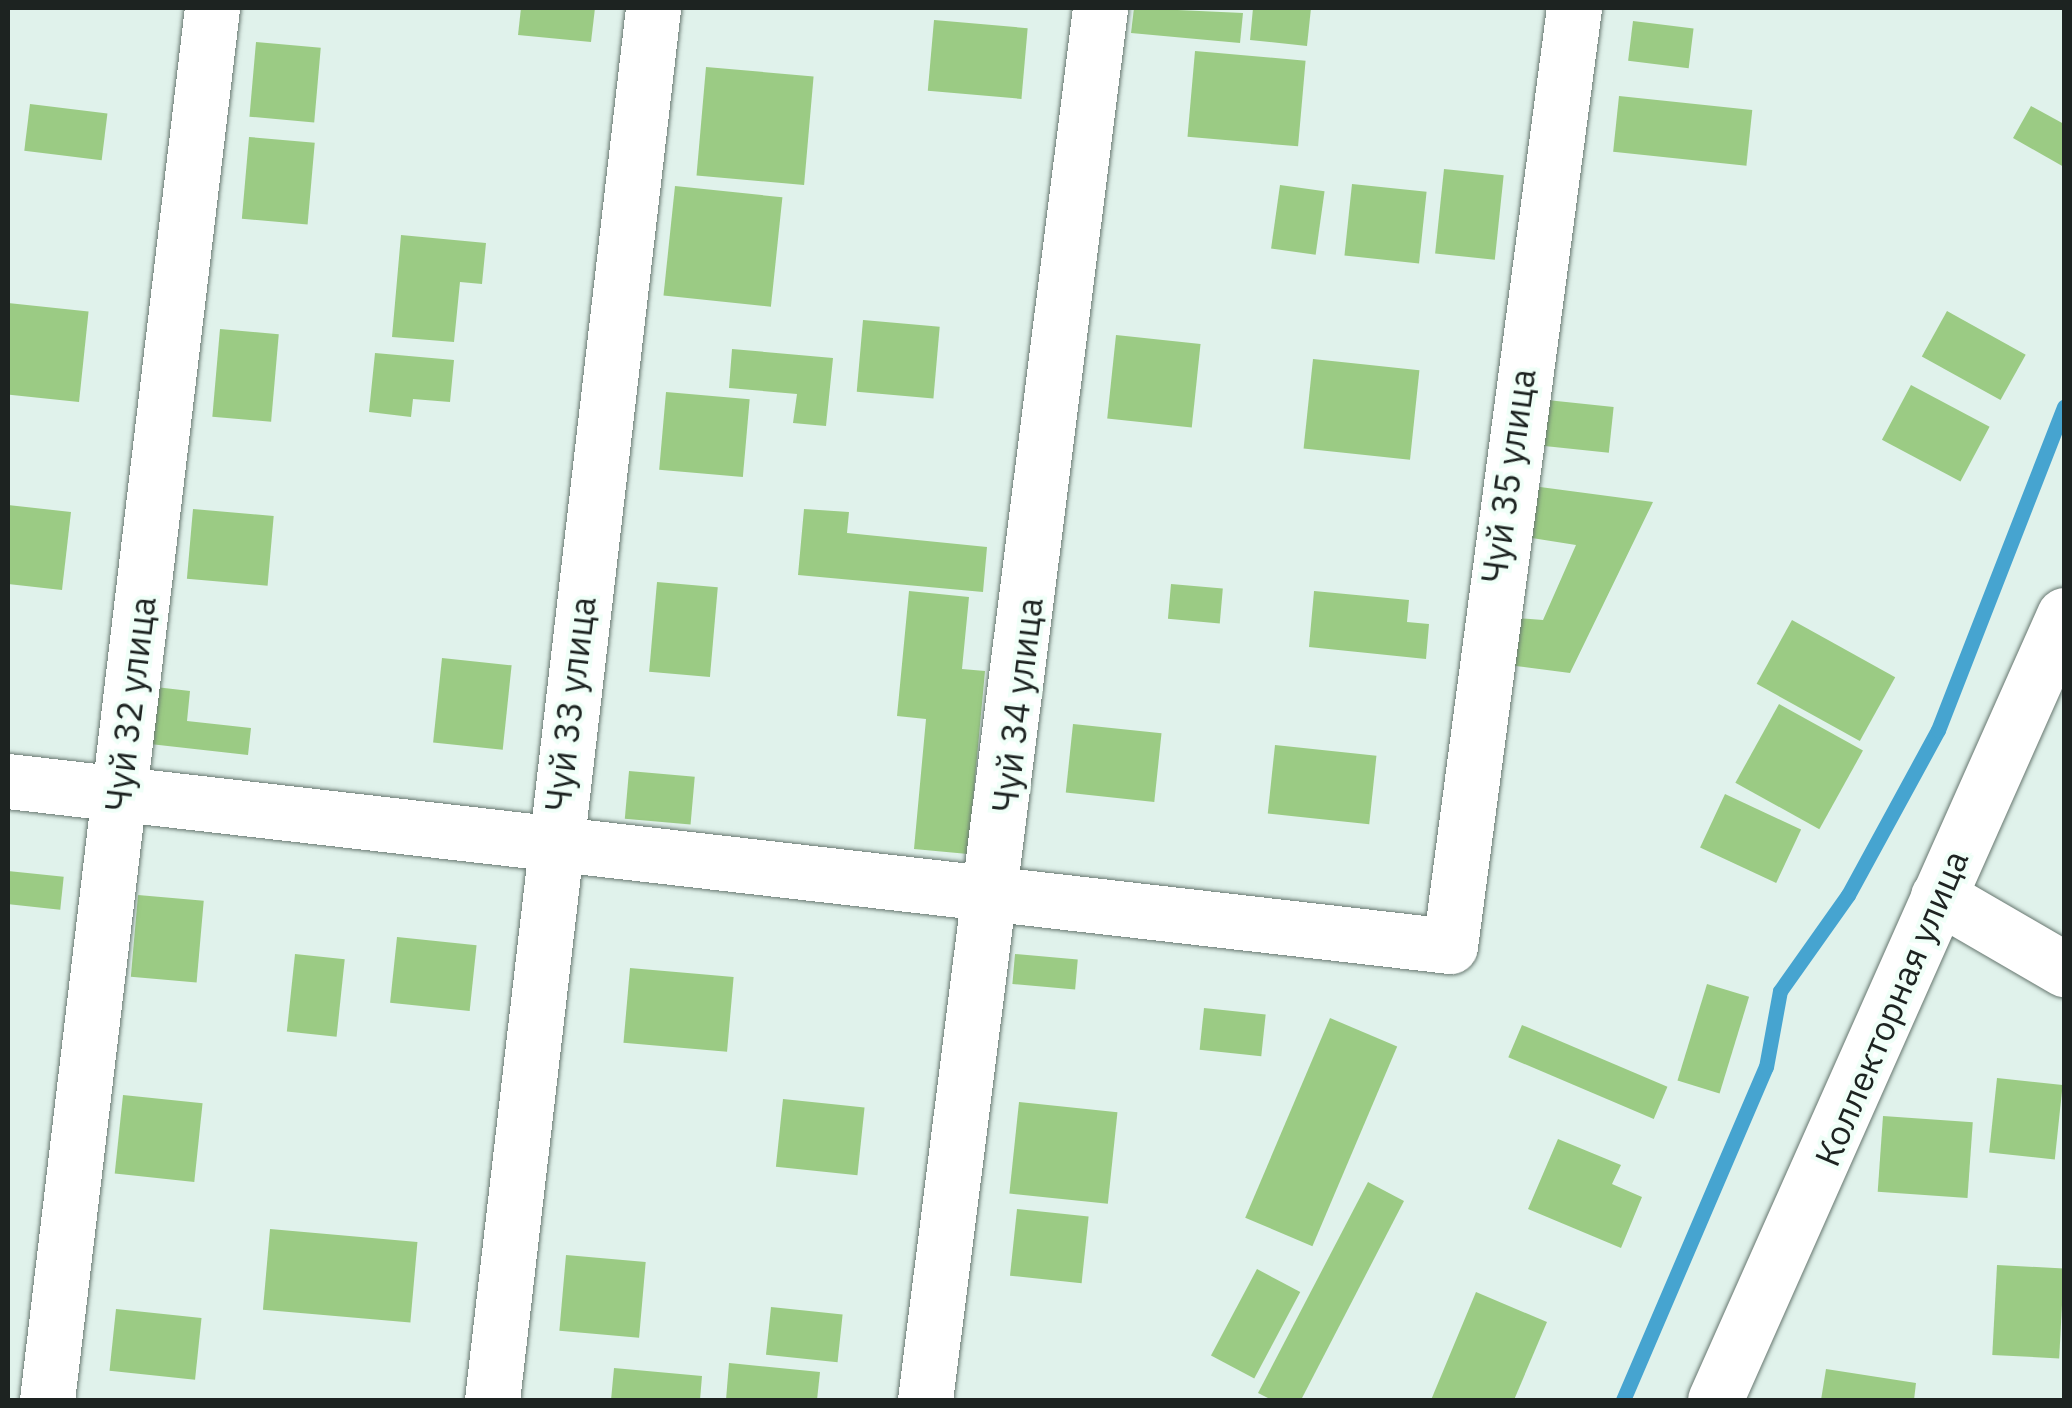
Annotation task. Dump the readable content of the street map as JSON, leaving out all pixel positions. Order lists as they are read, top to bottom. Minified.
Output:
{"streets":{"street":["Чуй 35 улица","Чуй 32 улица","Чуй 33 улица","Чуй 34 улица","Коллекторная улица"]},"crossings":[["Чуй 35 улица","Чуй 34 улица"]]}
